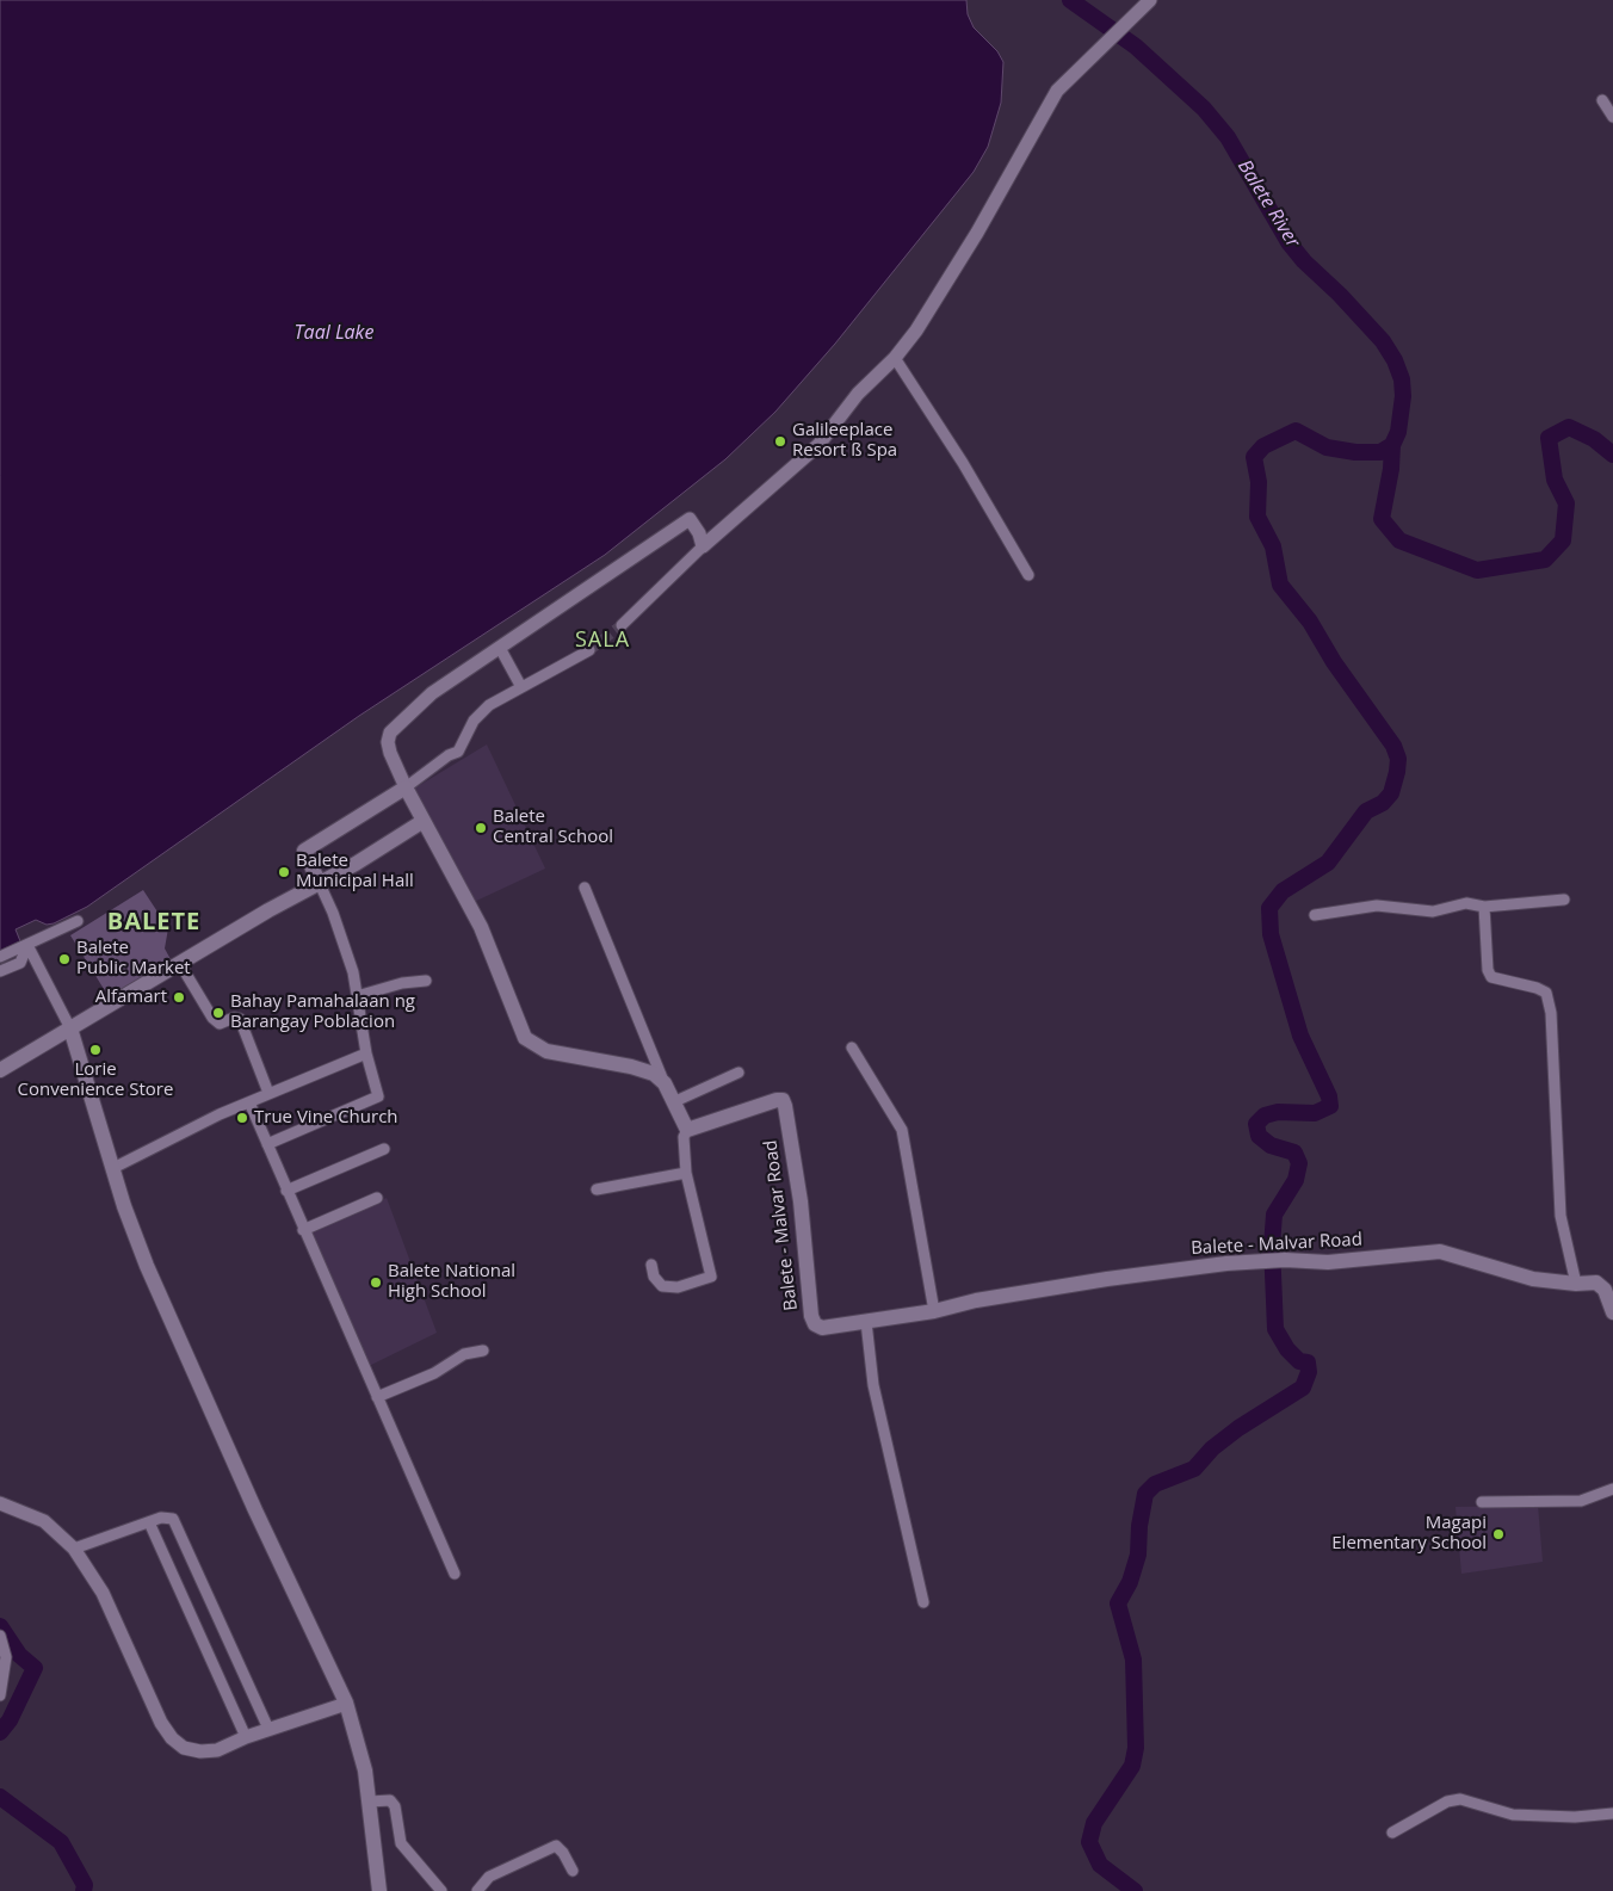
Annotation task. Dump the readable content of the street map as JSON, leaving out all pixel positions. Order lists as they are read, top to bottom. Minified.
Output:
{"streets":{"main road":["Balete - Malvar Road"]},"districts":["SALA","BALETE"],"water":["Balete River","Taal Lake"],"places":["Galileeplace Resort ß Spa","Balete Central School","Balete Municipal Hall","Balete Public Market","Alfamart","Bahay Pamahalaan ng Barangay Poblacion","Lorie Convenience Store","True Vine Church","Balete National High School","Magapi Elementary School"]}
